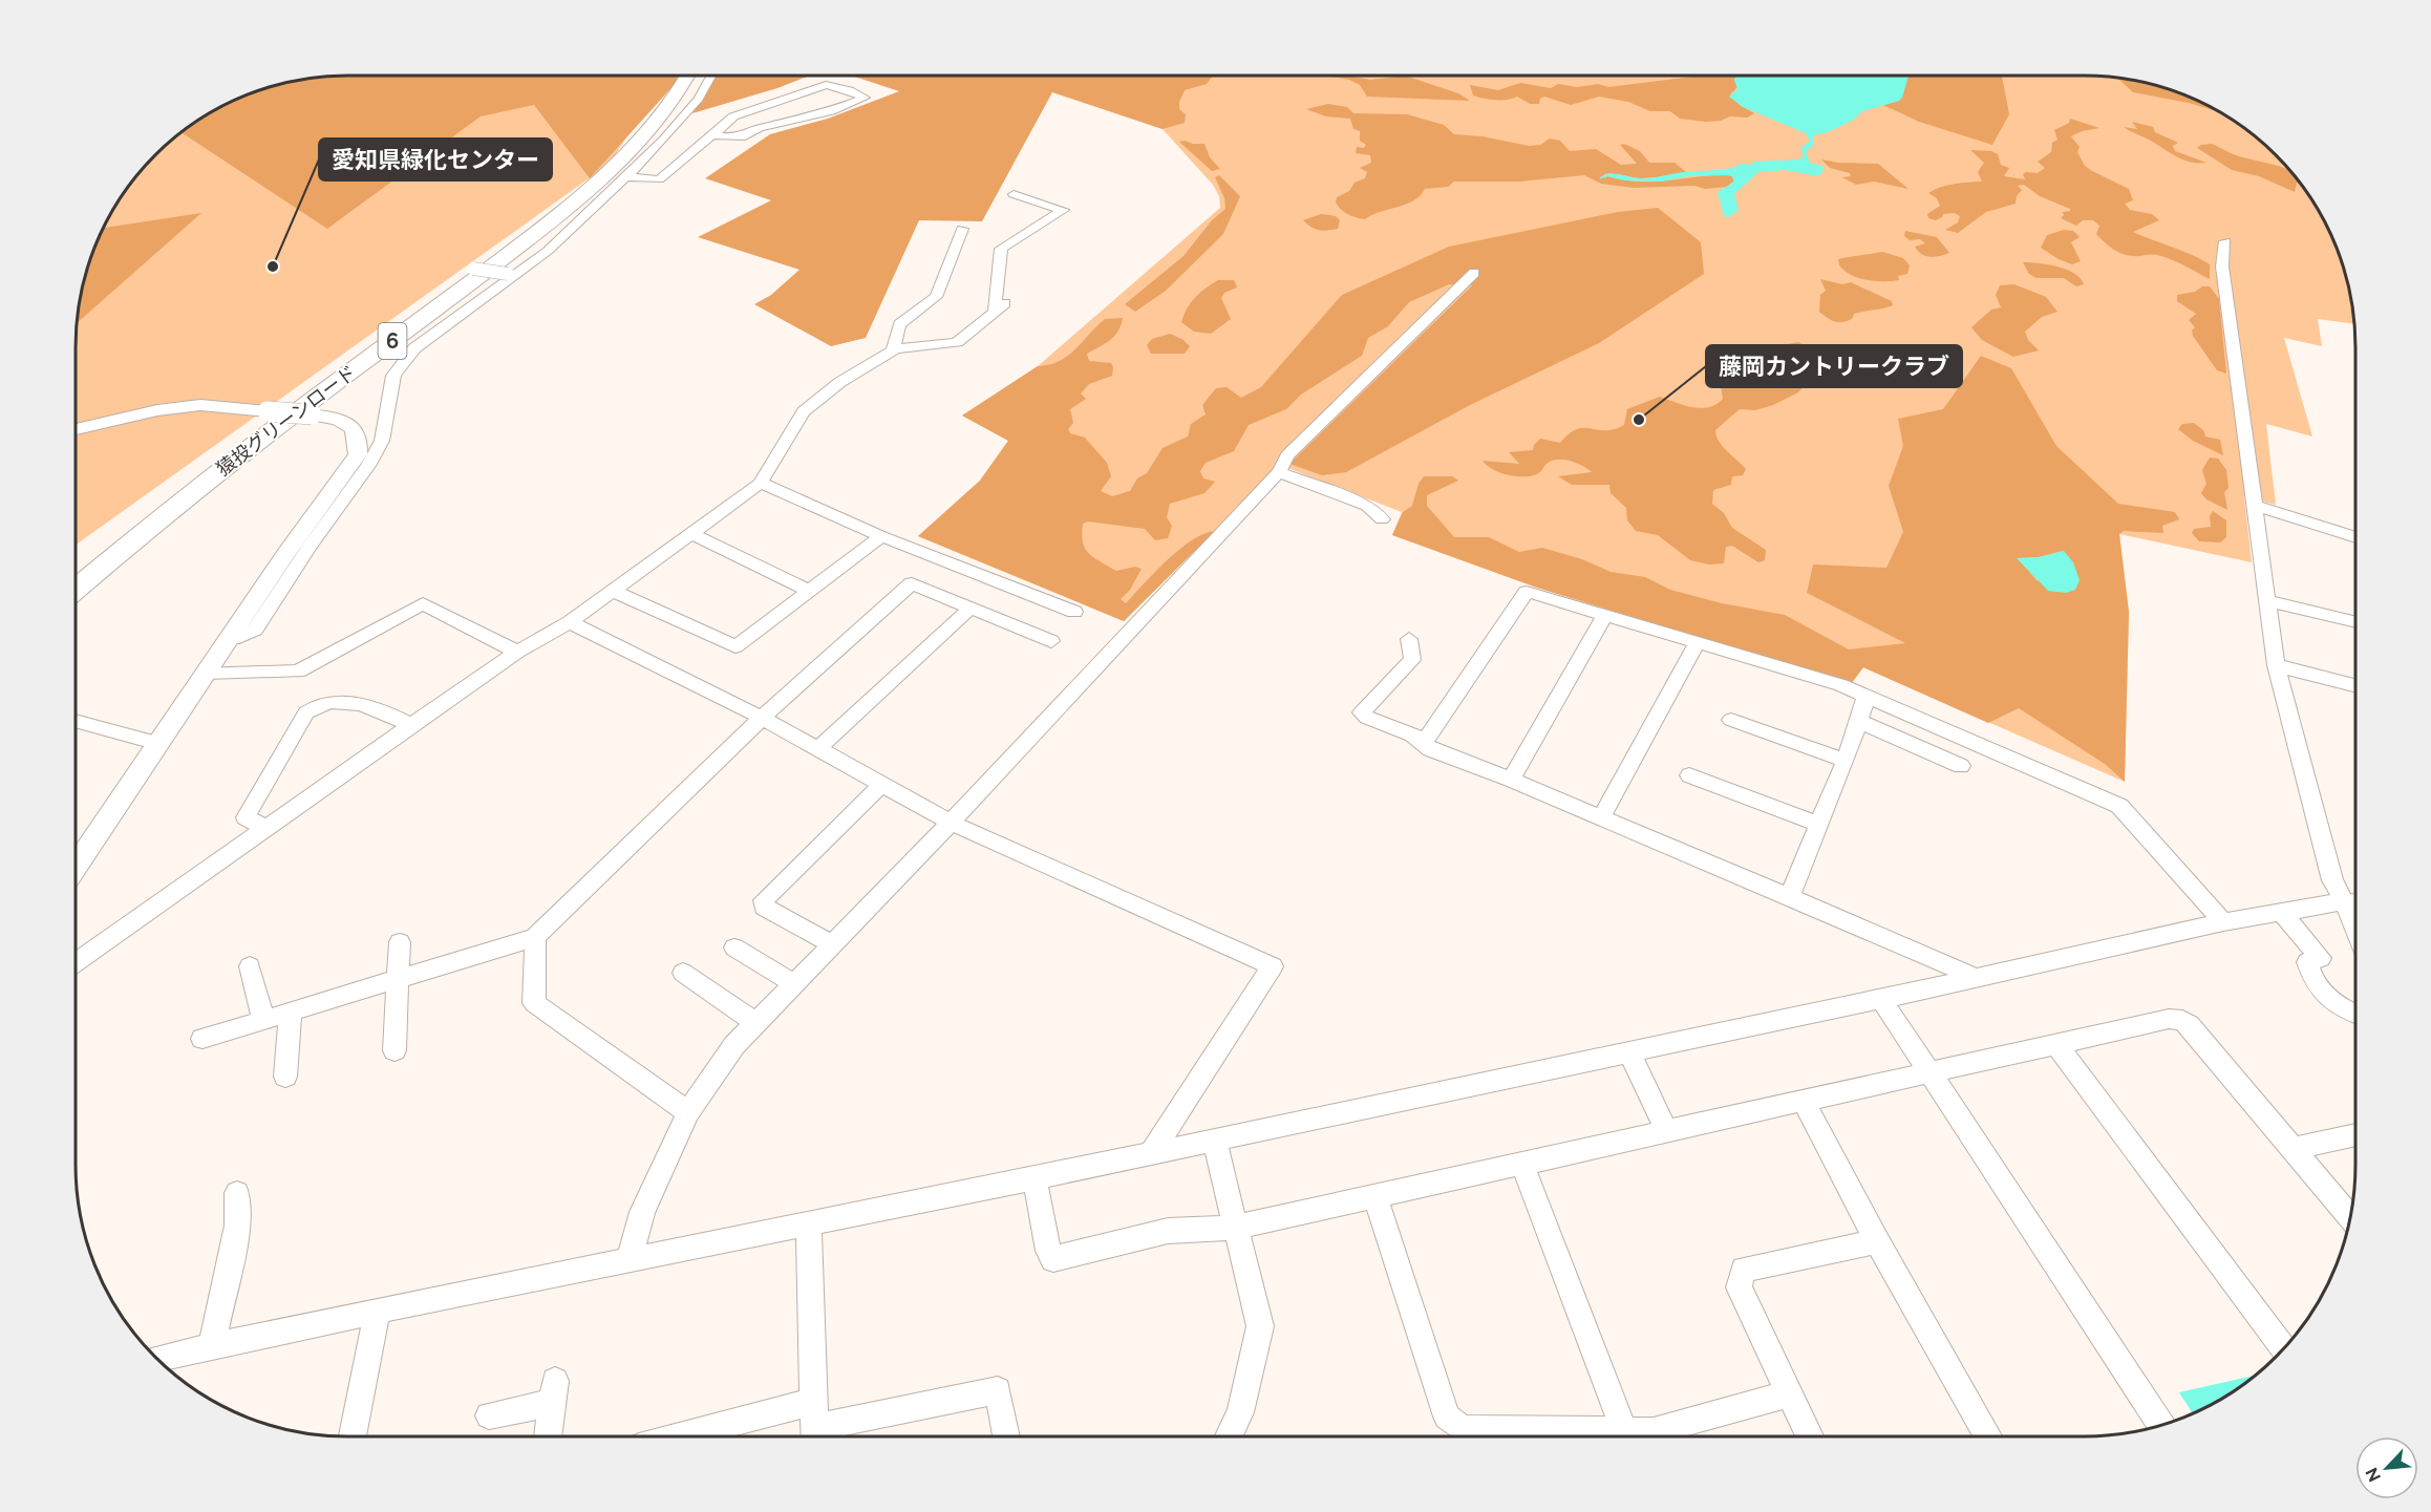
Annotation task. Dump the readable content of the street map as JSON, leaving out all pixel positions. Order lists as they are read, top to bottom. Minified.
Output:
{"streets":{"main road":["6","猿投グリーンロード"]},"places":["愛知県緑化センター","藤岡カントリークラブ"],"north":"bottom left"}
